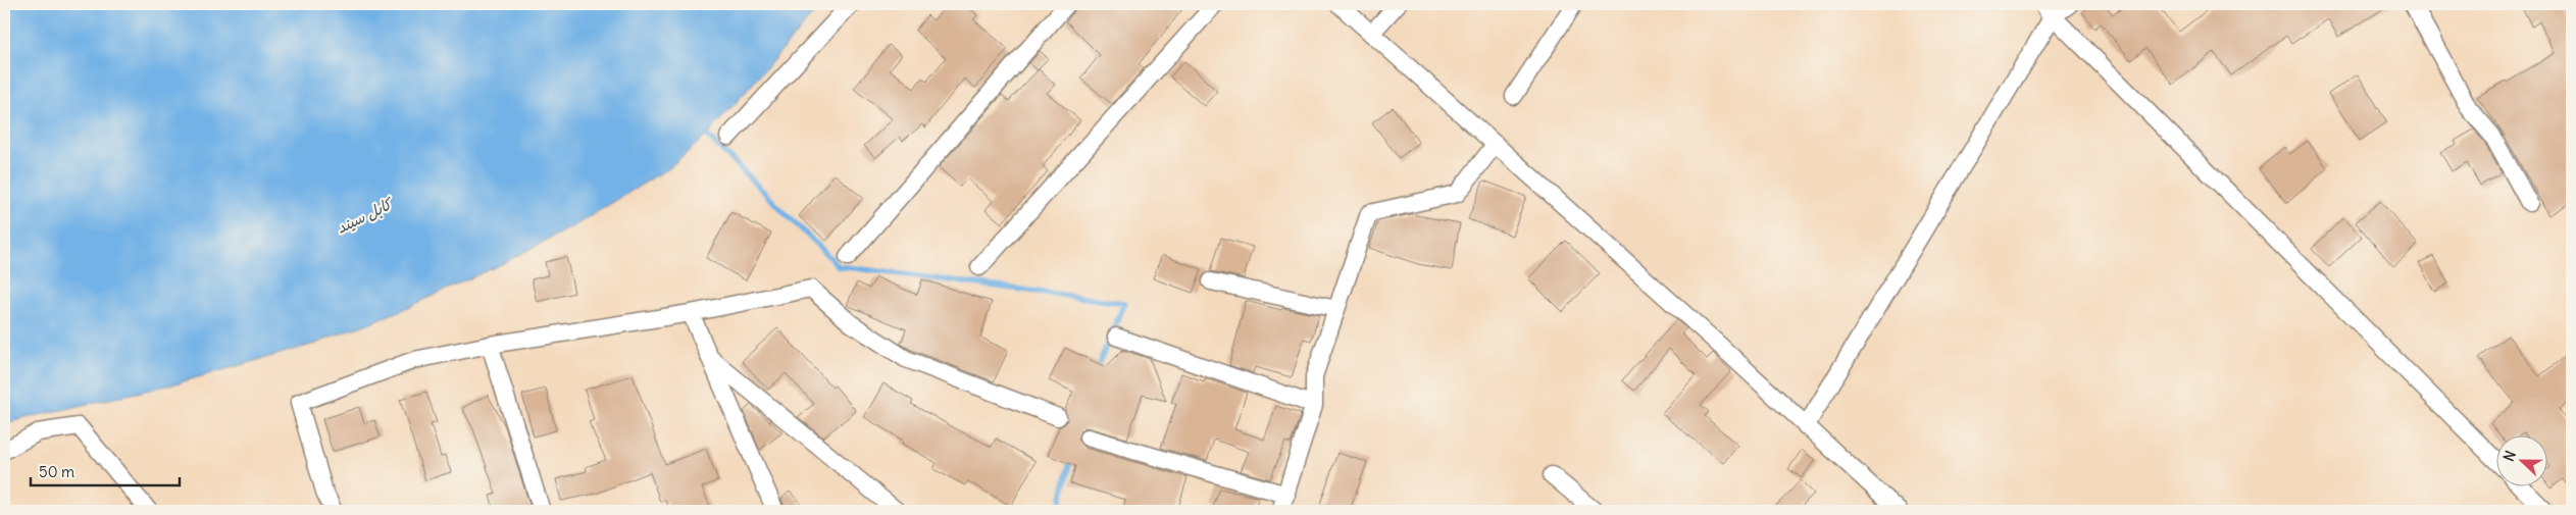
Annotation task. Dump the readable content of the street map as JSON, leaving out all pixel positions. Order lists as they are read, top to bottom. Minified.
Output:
{"water":["کابل سيند"],"scale_bar":"50 m","north":"left"}
